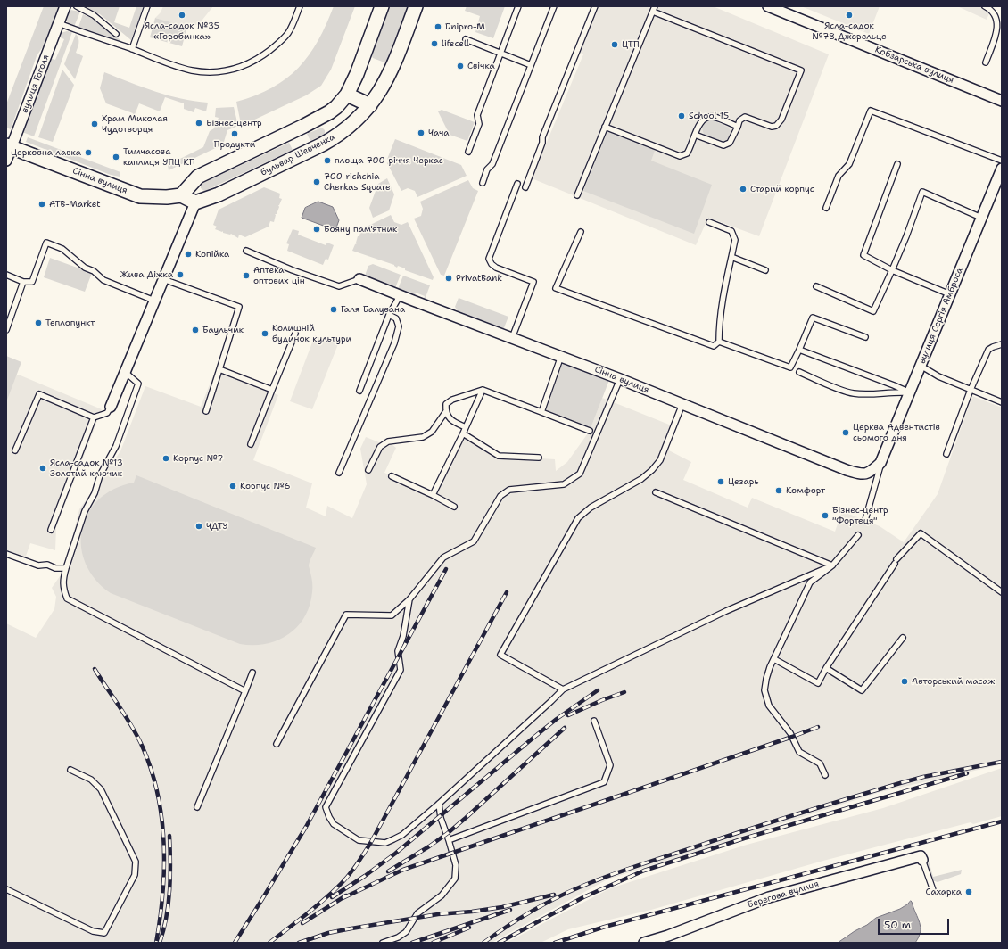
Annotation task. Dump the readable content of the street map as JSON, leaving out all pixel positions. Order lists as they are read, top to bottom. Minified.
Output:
{"streets":{"main road":["бульвар Шевченка","Сінна вулиця"],"street":["Кобзарська вулиця","вулиця Гоголя","вулиця Сергія Амброса","Берегова вулиця"]},"crossings":[["вулиця Гоголя","Сінна вулиця"],["Сінна вулиця","вулиця Сергія Амброса"]],"places":["Ясла-садок №35 «Горобинка»","Ясла-садок №78 Джерельце","Dnipro-M","lifecell","ЦТП","Свічка","School 15","Бізнес-центр","Храм Миколая Чудотворця","Чача","Продукти","Церковна лавка","Тимчасова каплиця УПЦ КП","площа 700-річчя Черкас","700-richchia Cherkas Square","Старий корпус","ATB-Market","Бояну пам'ятник","Копійка","Жива Діжка","Аптека оптових цін","PrivatBank","Галя Балувана","Теплопункт","Баульчик","Колишній будинок культури","Церква Адвентистів сьомого дня","Корпус №7","Ясла-садок №13 Золотий ключик","Цезарь","Корпус №6","Комфорт","Бізнес-центр \"Фортеця\"","ЧДТУ","Авторський масаж","Сахарка"],"scale_bar":"50 m"}
